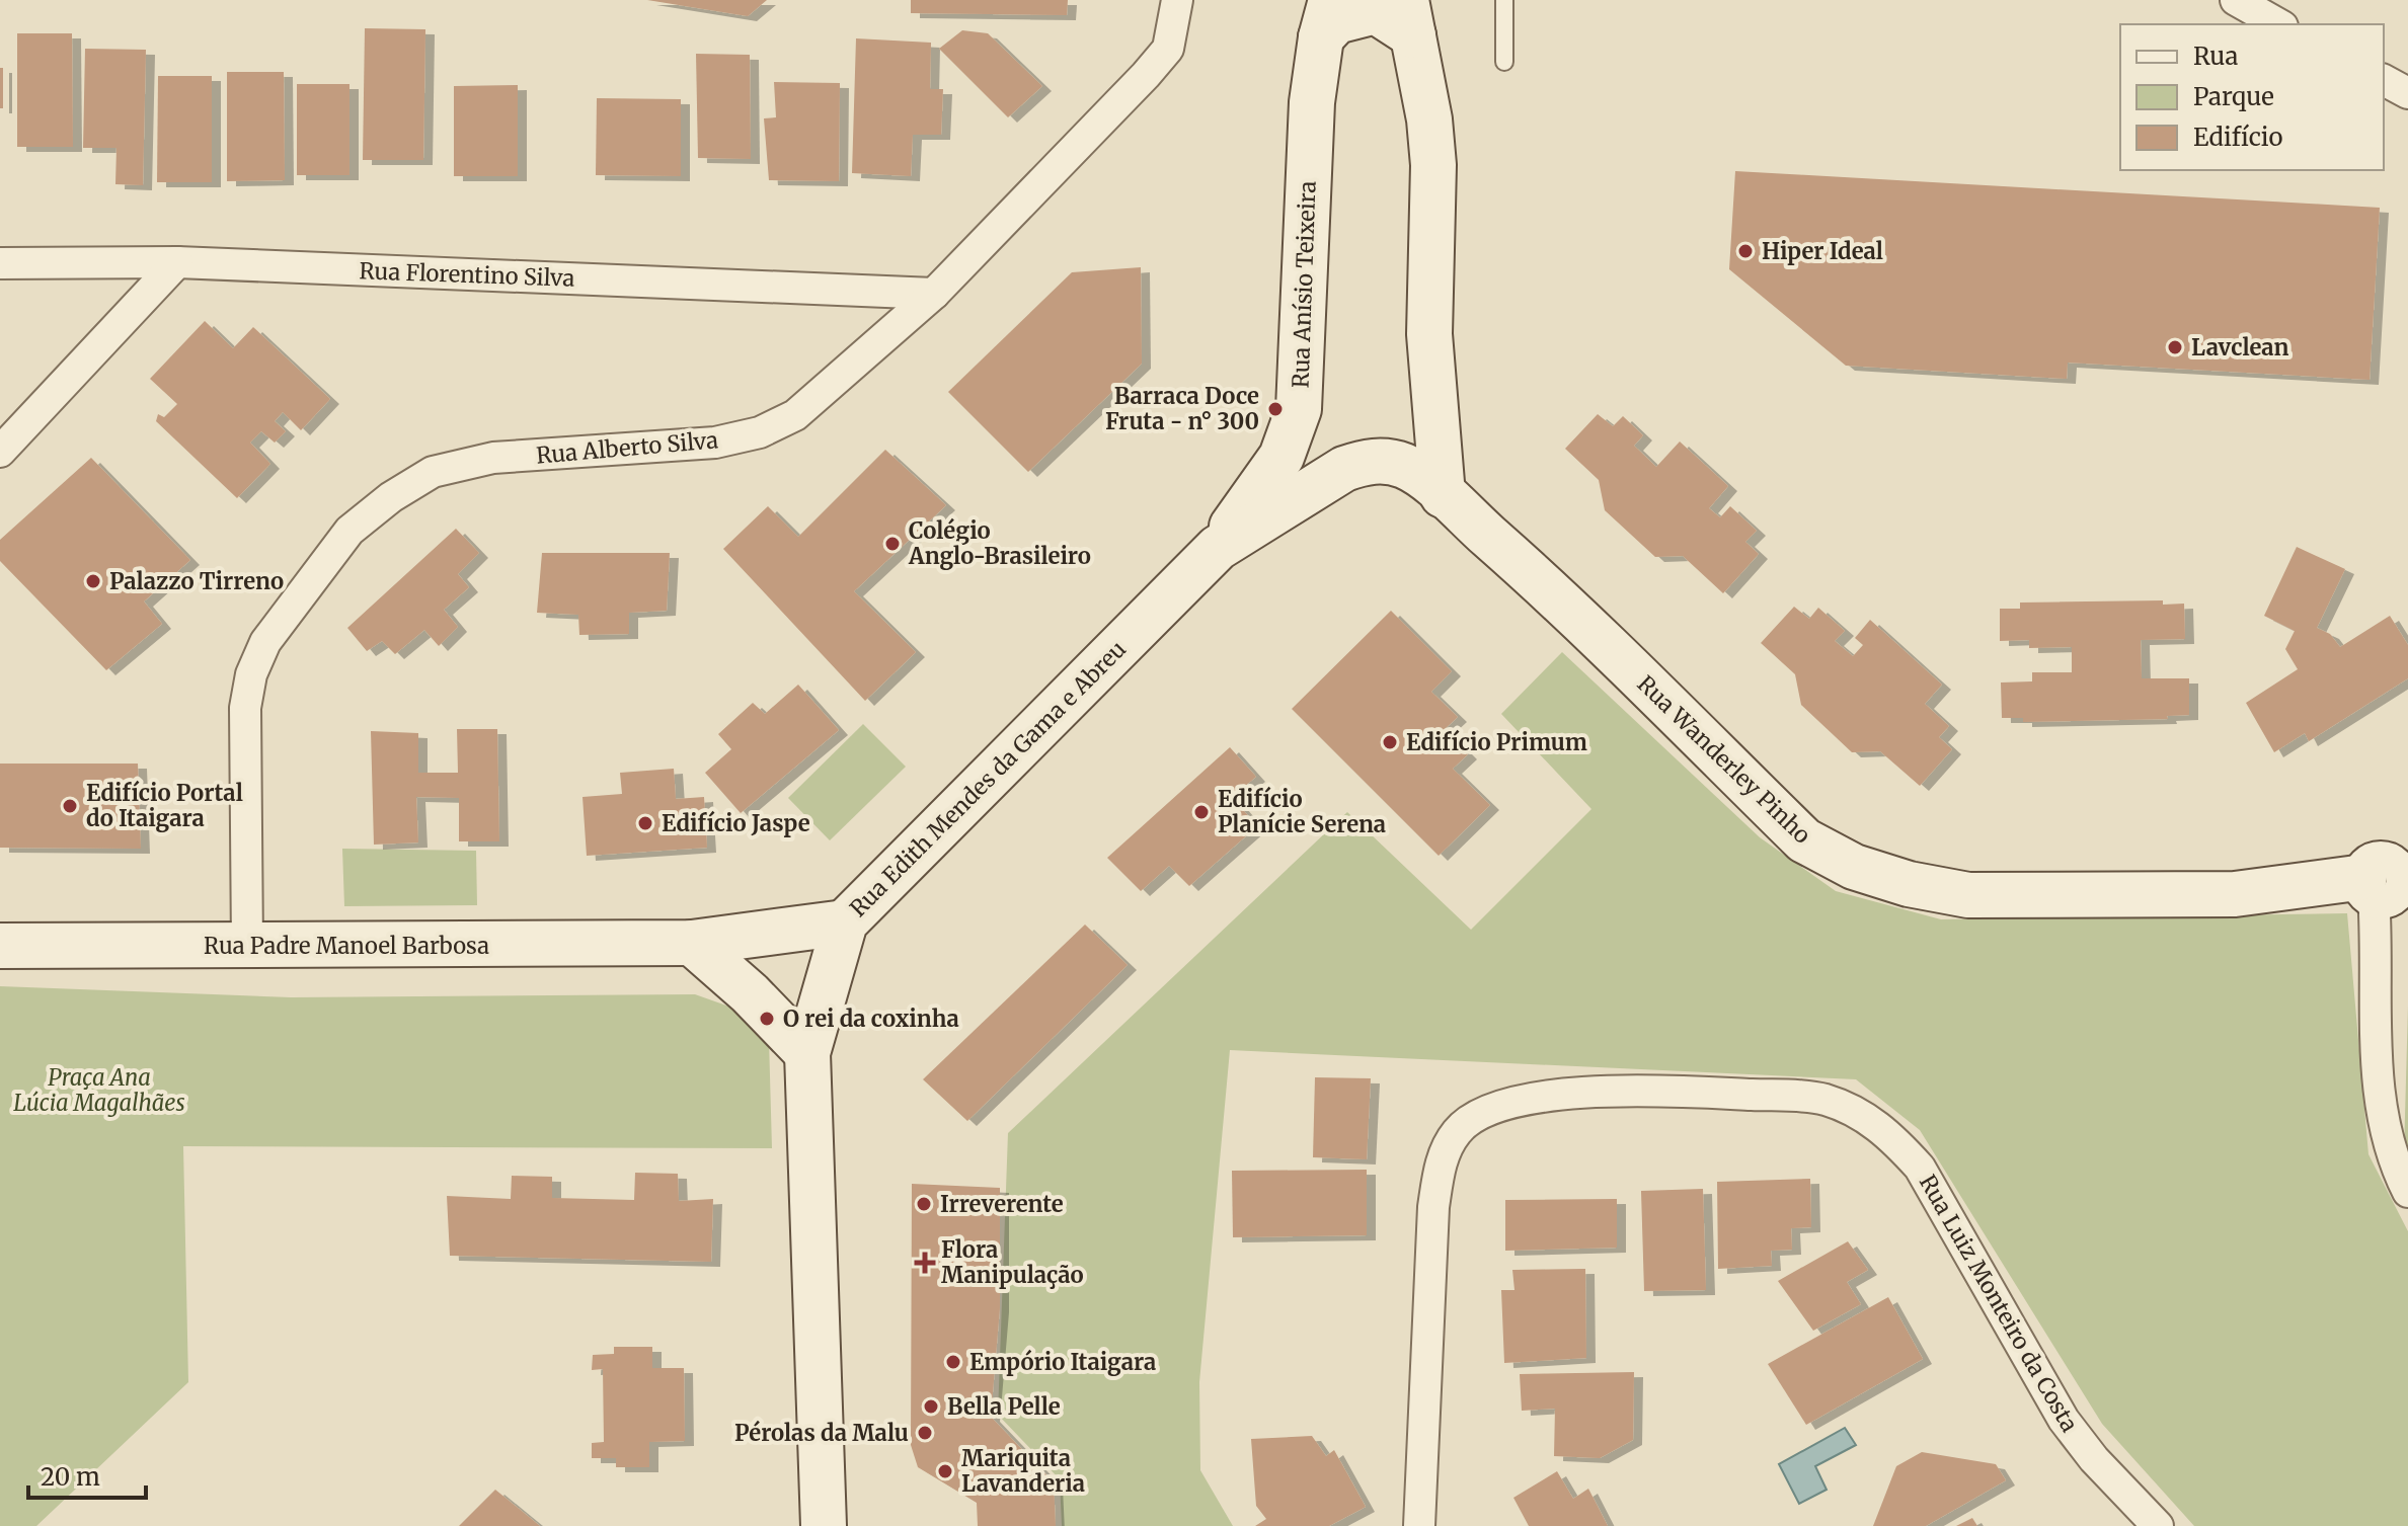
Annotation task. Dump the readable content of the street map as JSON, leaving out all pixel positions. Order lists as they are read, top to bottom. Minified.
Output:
{"streets":{"street":["Rua Florentino Silva","Rua Anísio Teixeira","Rua Alberto Silva","Rua Wanderley Pinho","Rua Edith Mendes da Gama e Abreu","Rua Padre Manoel Barbosa","Rua Luiz Monteiro da Costa"]},"crossings":[["Rua Florentino Silva","Rua Alberto Silva"],["Rua Anísio Teixeira","Rua Wanderley Pinho"],["Rua Anísio Teixeira","Rua Edith Mendes da Gama e Abreu"],["Rua Alberto Silva","Rua Padre Manoel Barbosa"],["Rua Edith Mendes da Gama e Abreu","Rua Padre Manoel Barbosa"]],"parks":["Praça Ana Lúcia Magalhães"],"places":{"other":["Hiper Ideal","Lavclean","Barraca Doce Fruta - n° 300","Colégio Anglo-Brasileiro","Palazzo Tirreno","Edifício Primum","Edifício Portal do Itaigara","Edifício Planície Serena","Edifício Jaspe","O rei da coxinha","Irreverente","Empório Itaigara","Bella Pelle","Pérolas da Malu","Mariquita Lavanderia"],"health":["Flora Manipulação"]},"legend":["Rua","Parque","Edifício"],"scale_bar":"20 m"}
